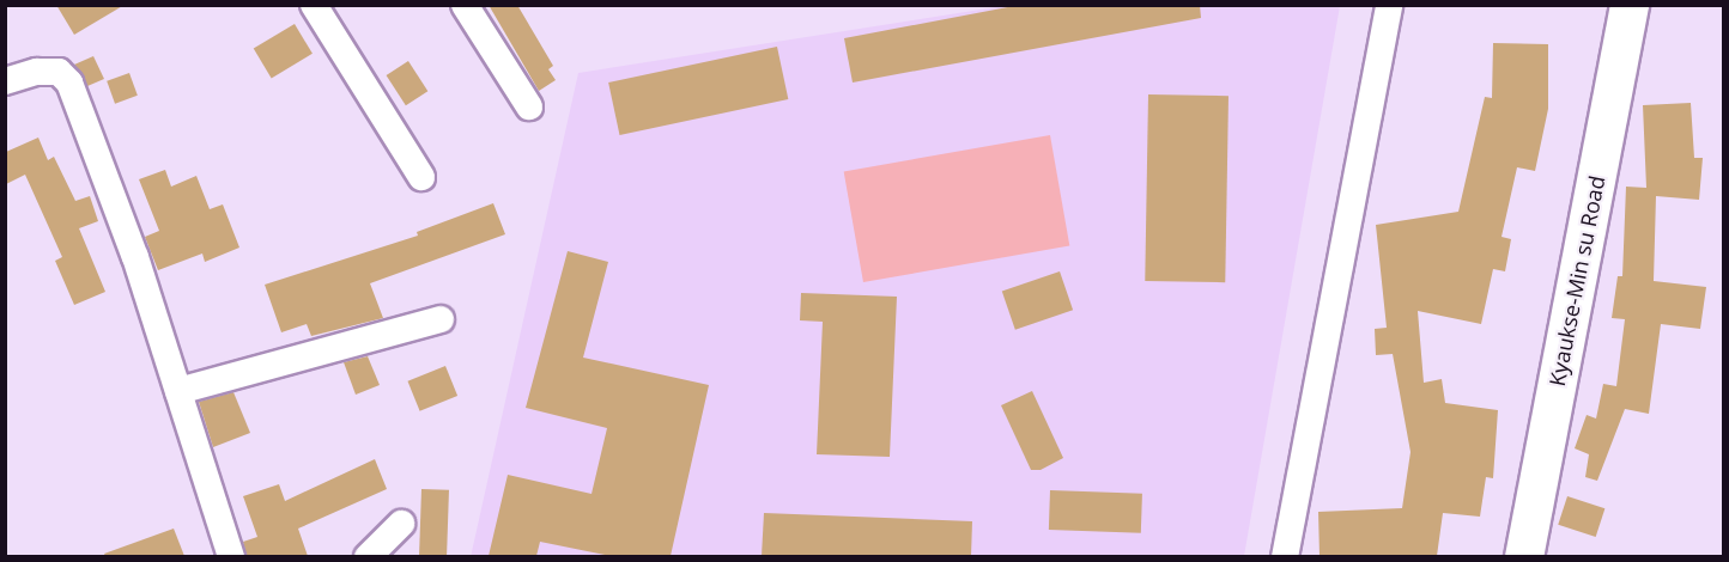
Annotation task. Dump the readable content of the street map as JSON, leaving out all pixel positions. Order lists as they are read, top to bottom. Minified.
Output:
{"streets":{"street":["Kyaukse-Min su Road"]}}
